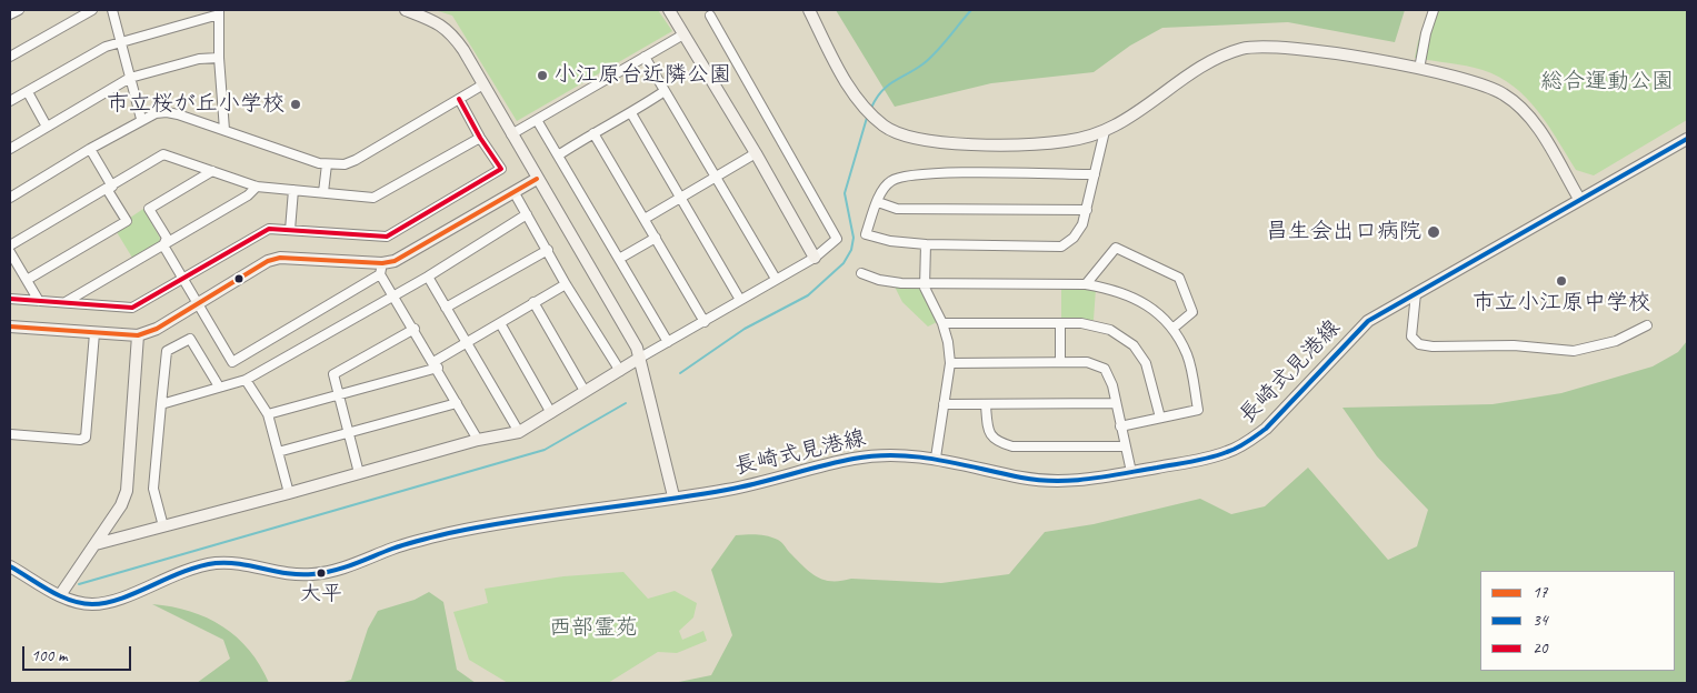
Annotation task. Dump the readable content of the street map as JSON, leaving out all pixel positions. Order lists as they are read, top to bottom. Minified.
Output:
{"streets":{"street":["長崎式見港線"]},"parks":["総合運動公園","西部霊苑"],"places":["小江原台近隣公園","市立桜が丘小学校","昌生会出口病院","市立小江原中学校","大平"],"lines":["transit line 20","transit line 34","transit line 17"],"legend":["17","34","20"],"scale_bar":"100 m"}
